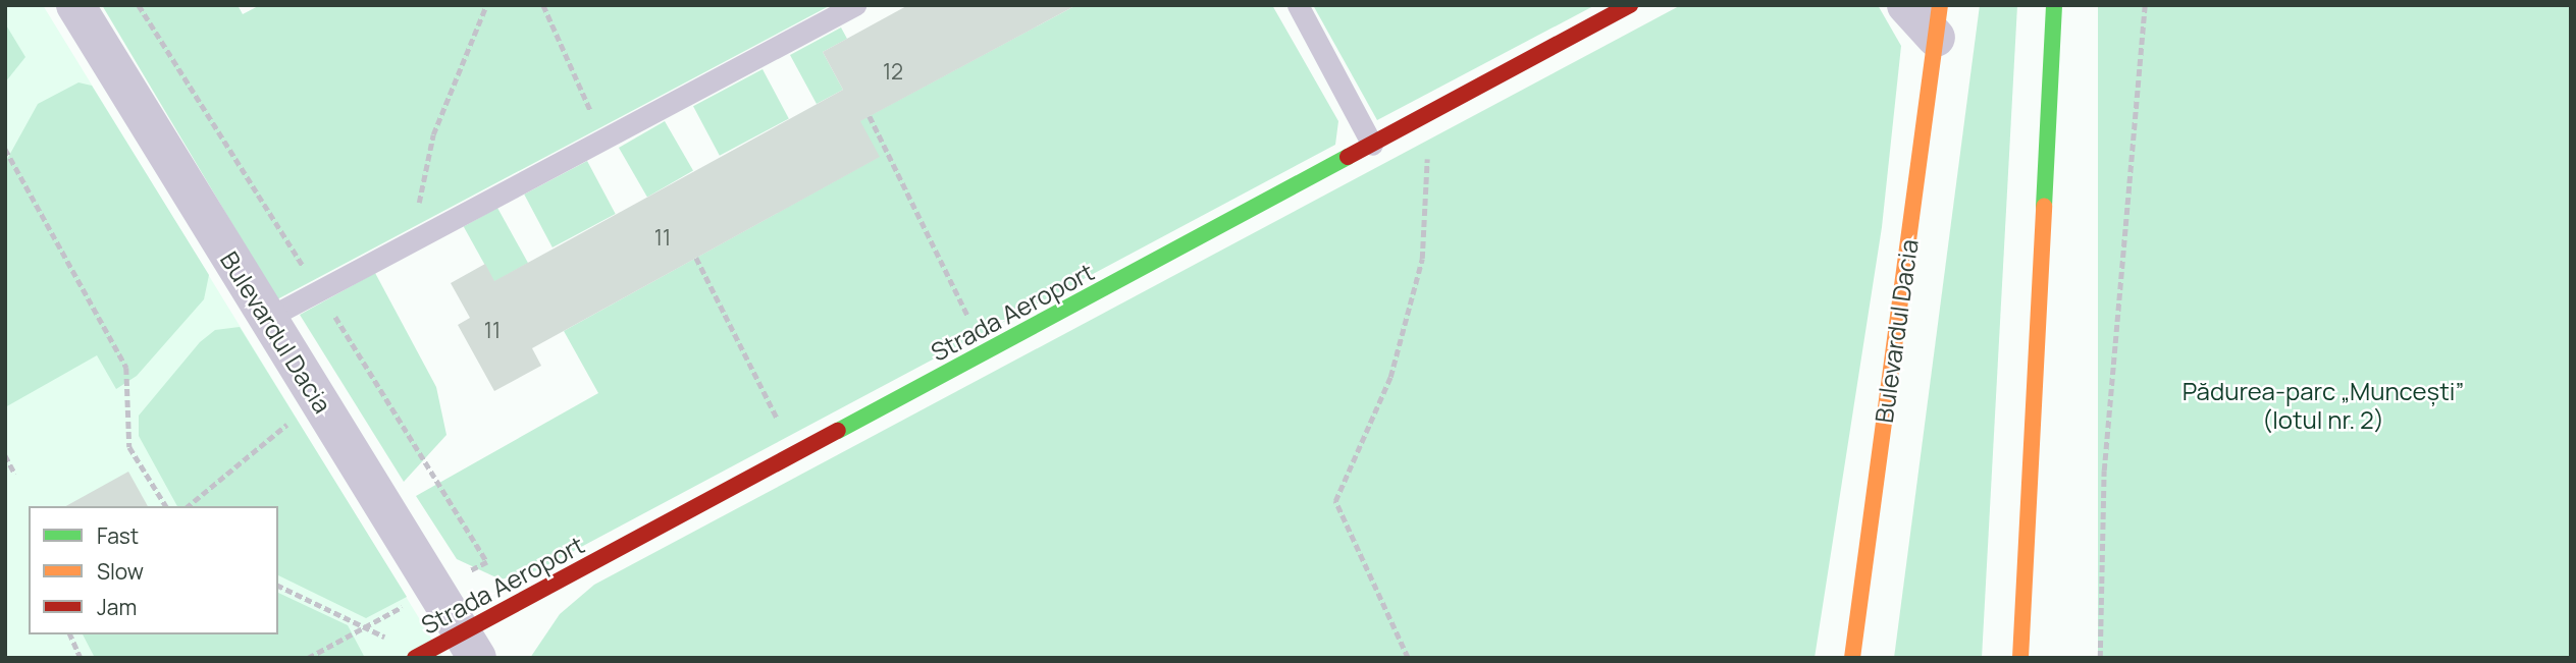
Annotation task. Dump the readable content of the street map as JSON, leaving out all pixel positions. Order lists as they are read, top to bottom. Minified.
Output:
{"streets":{"street":["Strada Aeroport","Bulevardul Dacia"]},"crossings":[["Strada Aeroport","Bulevardul Dacia"]],"parks":["Pădurea-parc „Muncești” (lotul nr. 2)"],"house_numbers":["12","11","11"],"legend":["Fast","Slow","Jam"]}
